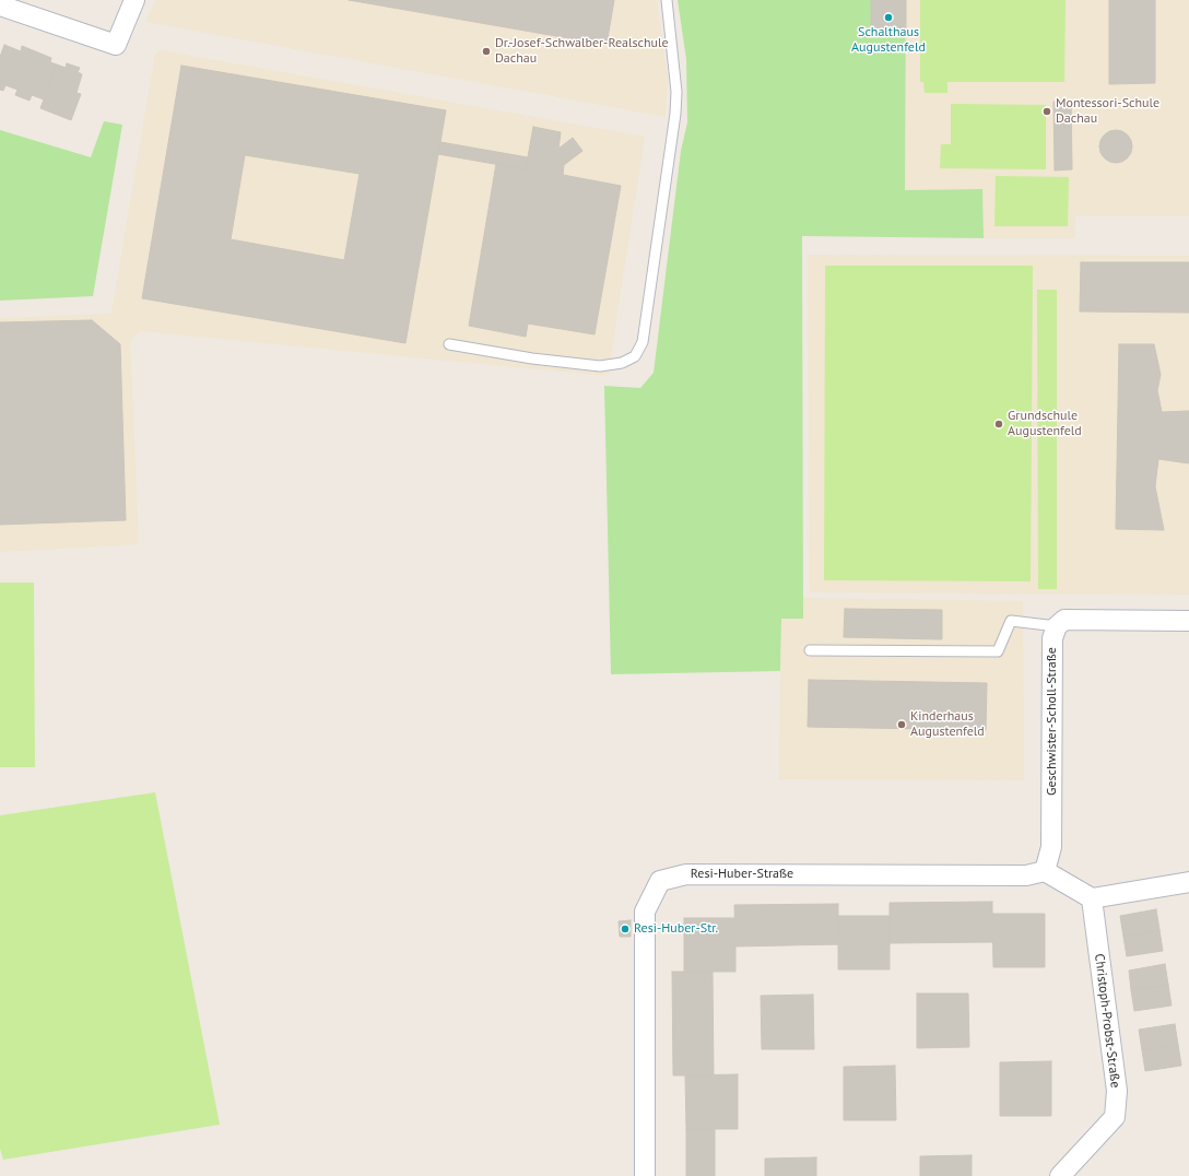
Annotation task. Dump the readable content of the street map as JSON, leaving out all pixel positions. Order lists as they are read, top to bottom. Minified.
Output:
{"streets":{"street":["Geschwister-Scholl-Straße","Resi-Huber-Straße","Christoph-Probst-Straße"]},"crossings":[["Geschwister-Scholl-Straße","Resi-Huber-Straße"]],"places":["Schalthaus Augustenfeld","Dr.-Josef-Schwalber-Realschule Dachau","Montessori-Schule Dachau","Grundschule Augustenfeld","Kinderhaus Augustenfeld","Resi-Huber-Str."]}
